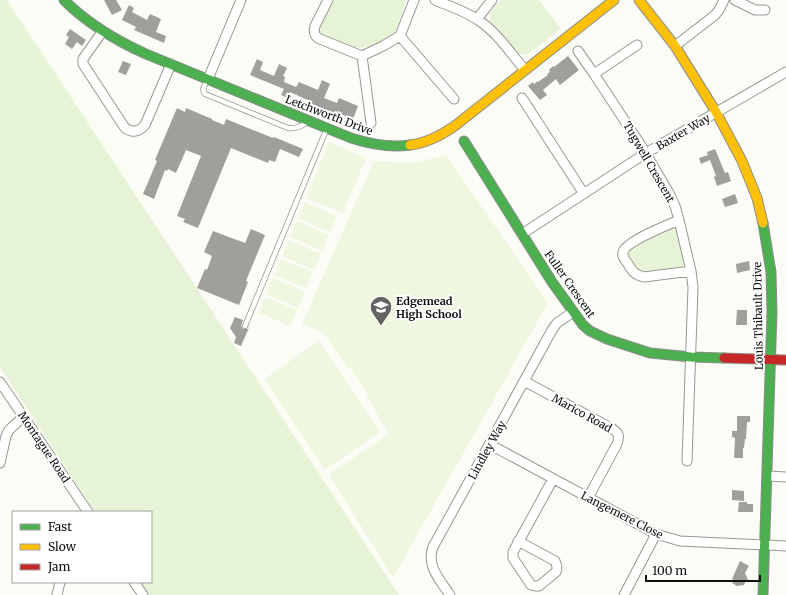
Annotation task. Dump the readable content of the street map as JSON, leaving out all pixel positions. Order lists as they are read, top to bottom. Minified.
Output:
{"streets":{"street":["Letchworth Drive","Baxter Way","Tugwell Crescent","Fuller Crescent","Louis Thibault Drive","Marico Road","Montague Road","Lindley Way","Langemere Close"]},"crossings":[["Baxter Way","Tugwell Crescent"],["Baxter Way","Fuller Crescent"],["Baxter Way","Louis Thibault Drive"],["Tugwell Crescent","Fuller Crescent"],["Fuller Crescent","Louis Thibault Drive"],["Fuller Crescent","Lindley Way"],["Louis Thibault Drive","Langemere Close"],["Marico Road","Lindley Way"],["Marico Road","Langemere Close"],["Lindley Way","Langemere Close"]],"places":{"school or university":["Edgemead High School"]},"legend":["Fast","Slow","Jam"],"scale_bar":"100 m"}
